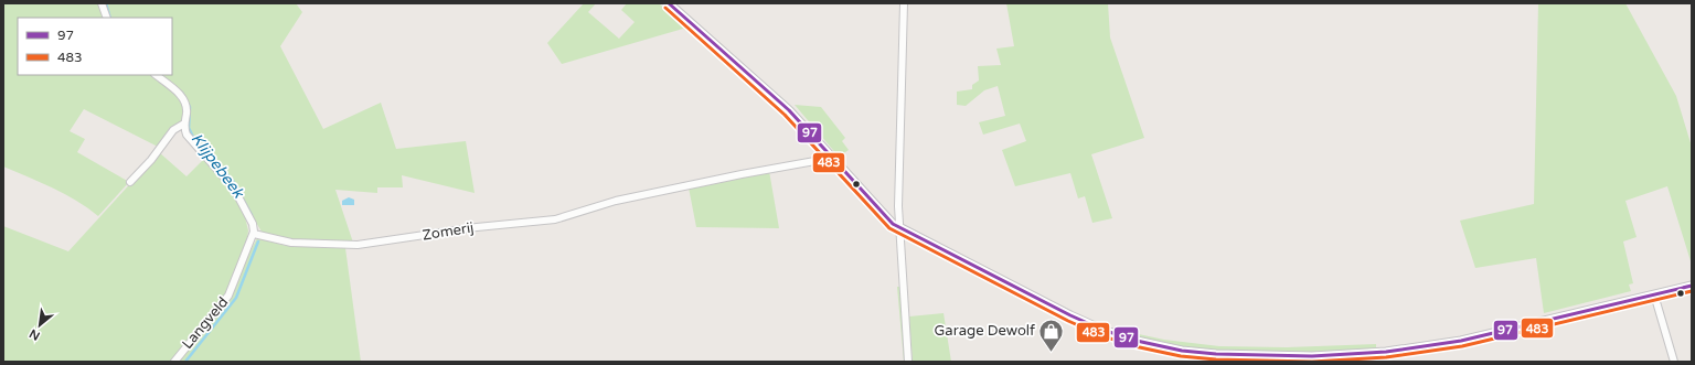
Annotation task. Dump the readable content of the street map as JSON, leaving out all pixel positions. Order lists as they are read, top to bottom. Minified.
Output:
{"streets":{"street":["Zomerij","Langveld"]},"crossings":[["Zomerij","Langveld"]],"water":["Klijpebeek"],"places":{"shop":["Garage Dewolf"]},"lines":["transit line 97","transit line 483"],"legend":["97","483"],"north":"bottom left"}
